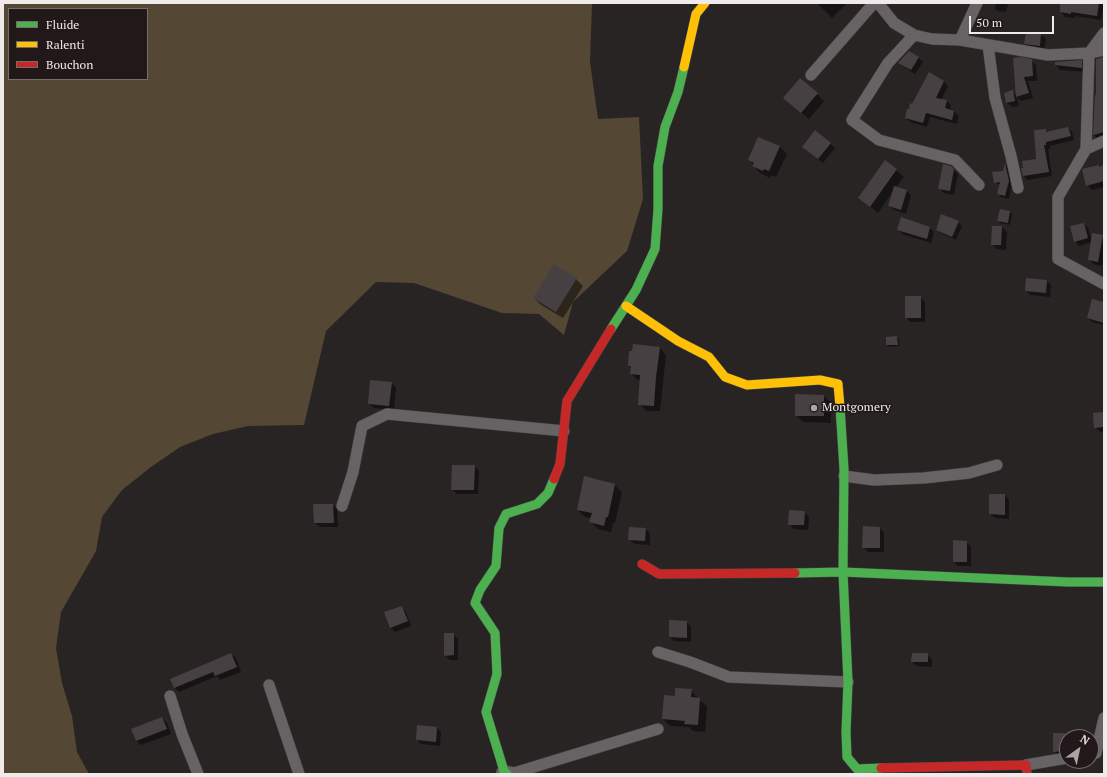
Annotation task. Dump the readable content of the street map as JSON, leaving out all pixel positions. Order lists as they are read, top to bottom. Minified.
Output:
{"places":["Montgomery"],"legend":["Fluide","Ralenti","Bouchon"],"scale_bar":"50 m","north":"top right"}
